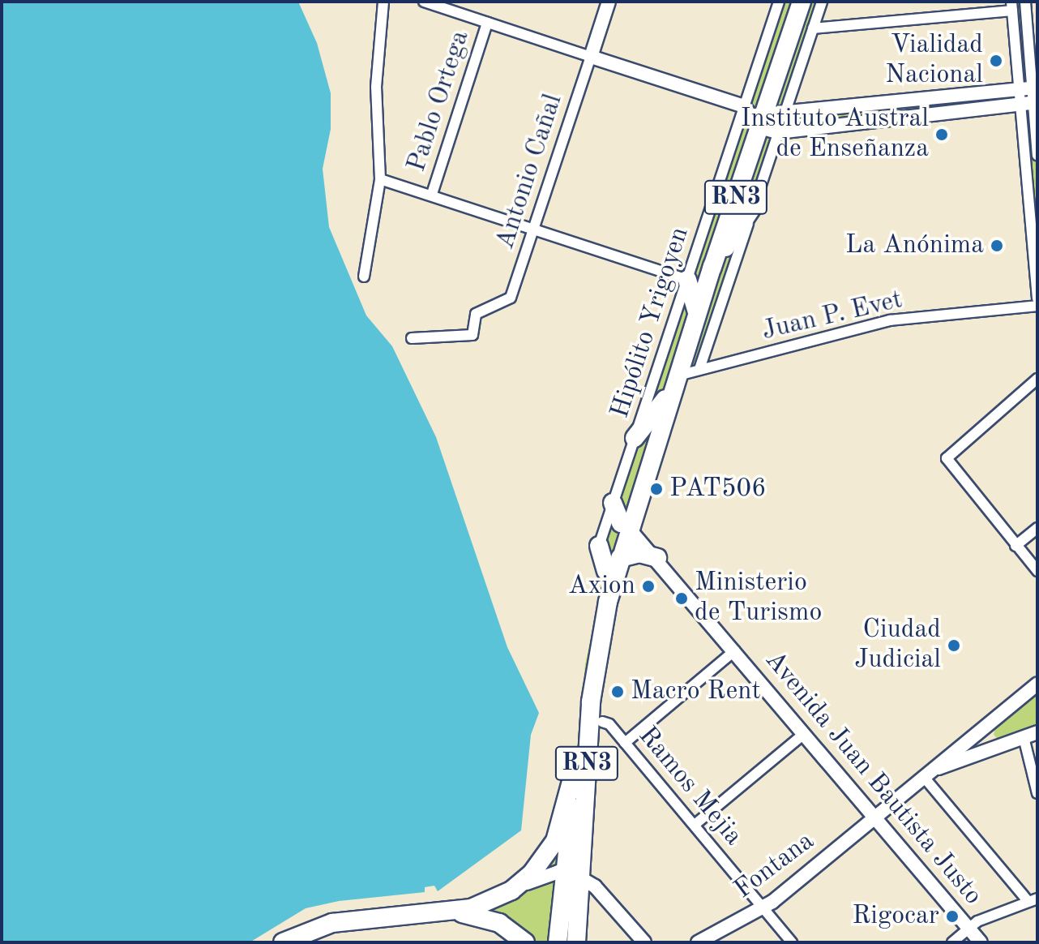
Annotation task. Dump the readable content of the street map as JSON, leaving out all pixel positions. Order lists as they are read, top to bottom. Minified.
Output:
{"streets":{"highway":["RN3"],"main road":["Antonio Cañal","Avenida Juan Bautista Justo","Fontana"],"street":["Pablo Ortega","Juan P. Evet","Hipólito Yrigoyen","Ramos Mejia"]},"crossings":[["RN3","Juan P. Evet"],["RN3","Hipólito Yrigoyen"],["RN3","Avenida Juan Bautista Justo"],["RN3","Ramos Mejia"],["Avenida Juan Bautista Justo","Fontana"],["Ramos Mejia","Fontana"]],"places":["Vialidad Nacional","Instituto Austral de Enseñanza","La Anónima","PAT506","Axion","Ministerio de Turismo","Ciudad Judicial","Macro Rent","Rigocar"]}
